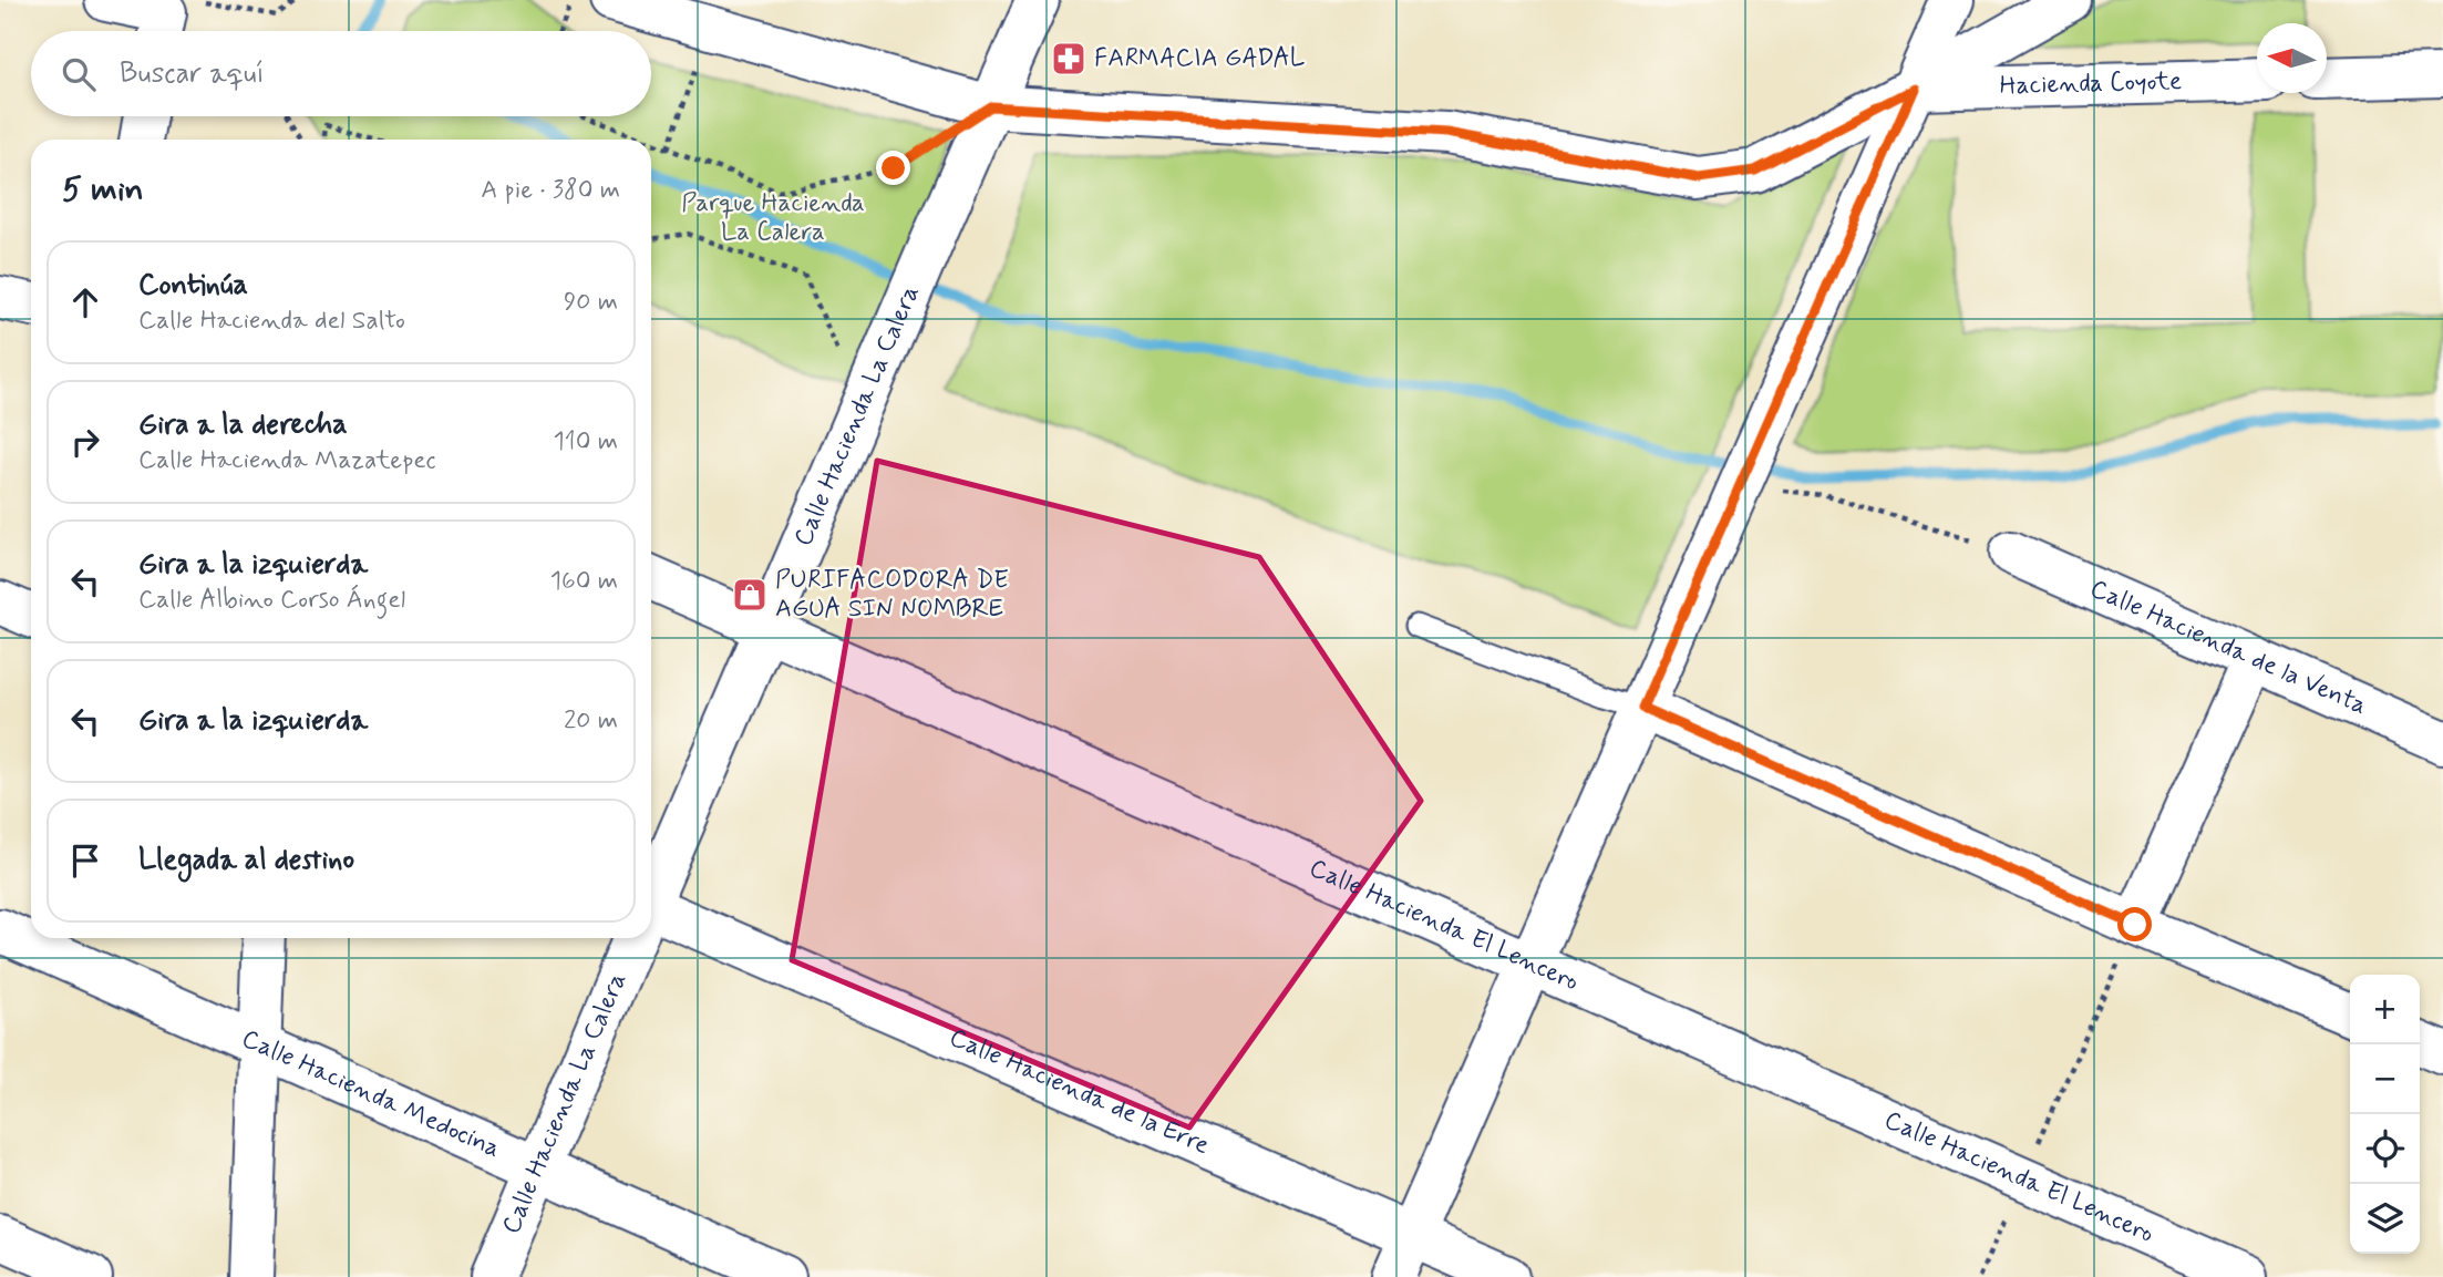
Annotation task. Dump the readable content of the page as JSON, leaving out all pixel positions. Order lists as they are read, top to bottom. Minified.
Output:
{"streets":{"street":["Hacienda Coyote","Calle Hacienda La Calera","Calle Hacienda de la Venta","Calle Hacienda El Lencero","Calle Hacienda de la Erre","Calle Hacienda Medocina"]},"crossings":[["Calle Hacienda La Calera","Calle Hacienda El Lencero"],["Calle Hacienda La Calera","Calle Hacienda Medocina"]],"parks":["Parque Hacienda La Calera"],"places":{"pharmacy":["FARMACIA GADAL"],"shop":["PURIFACODORA DE AGUA SIN NOMBRE"]},"north":"left","page":{"search":"Buscar aquí","heading":["5 min","A pie · 380 m"],"list":[["Continúa","Calle Hacienda del Salto","90 m"],["Gira a la derecha","Calle Hacienda Mazatepec","110 m"],["Gira a la izquierda","Calle Albino Corso Ángel","160 m"],["Gira a la izquierda","20 m"],"Llegada al destino"],"map_buttons":["+","−"]}}
